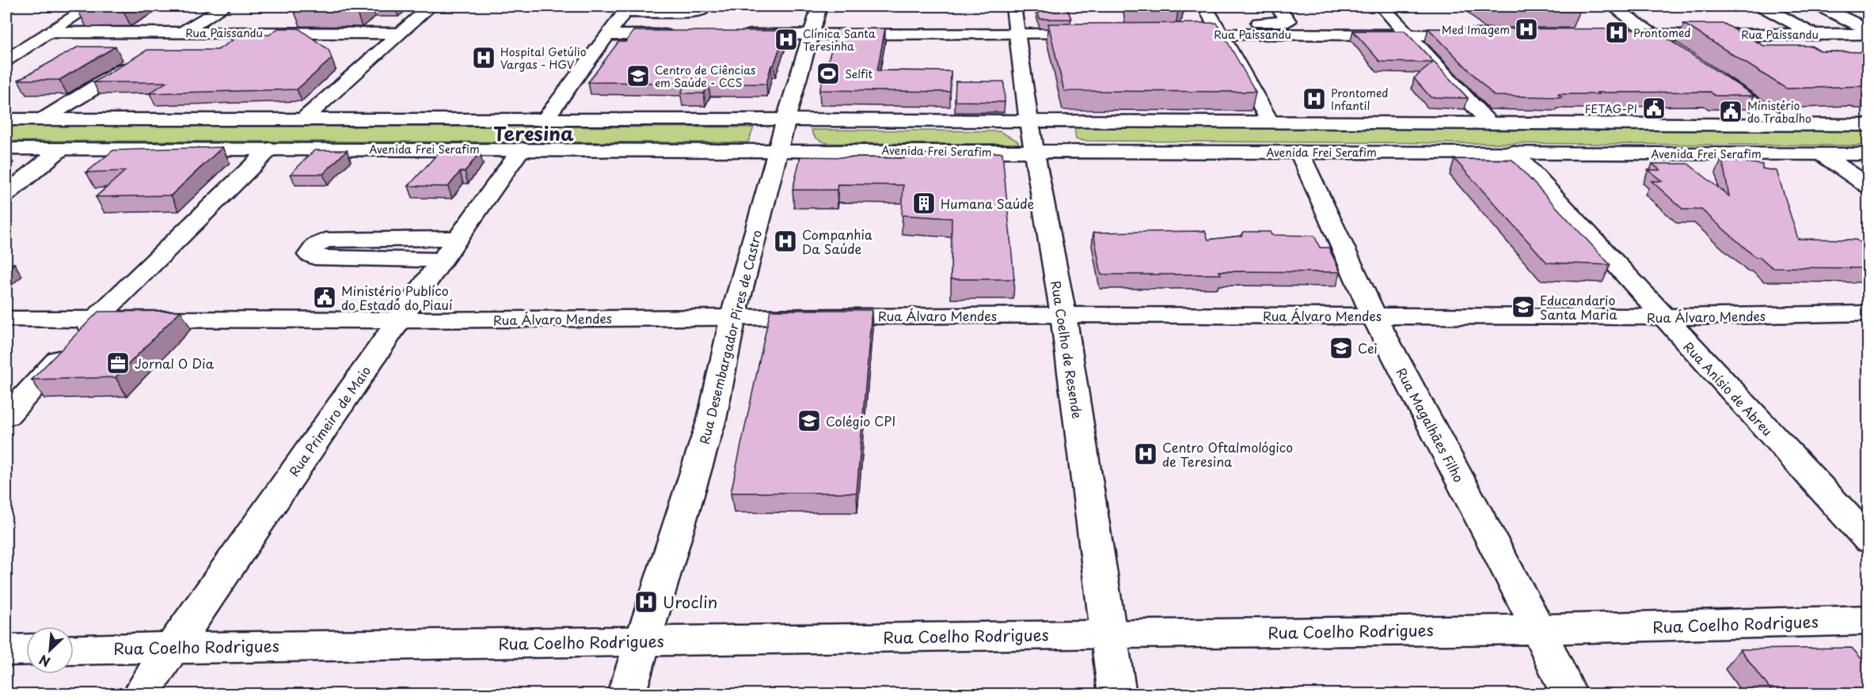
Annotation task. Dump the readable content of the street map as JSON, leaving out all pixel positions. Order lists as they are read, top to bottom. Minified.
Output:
{"streets":{"street":["Rua Paissandu","Avenida Frei Serafim","Rua Álvaro Mendes","Rua Desembargador Pires de Castro","Rua Coelho de Resende","Rua Anísio de Abreu","Rua Primeiro de Maio","Rua Magalhães Filho","Rua Coelho Rodrigues"]},"crossings":[["Avenida Frei Serafim","Rua Desembargador Pires de Castro"],["Avenida Frei Serafim","Rua Coelho de Resende"],["Avenida Frei Serafim","Rua Anísio de Abreu"],["Avenida Frei Serafim","Rua Primeiro de Maio"],["Avenida Frei Serafim","Rua Magalhães Filho"],["Rua Álvaro Mendes","Rua Desembargador Pires de Castro"],["Rua Álvaro Mendes","Rua Coelho de Resende"],["Rua Álvaro Mendes","Rua Anísio de Abreu"],["Rua Álvaro Mendes","Rua Primeiro de Maio"],["Rua Álvaro Mendes","Rua Magalhães Filho"],["Rua Desembargador Pires de Castro","Rua Coelho Rodrigues"],["Rua Coelho de Resende","Rua Coelho Rodrigues"],["Rua Primeiro de Maio","Rua Coelho Rodrigues"],["Rua Magalhães Filho","Rua Coelho Rodrigues"]],"districts":["Teresina"],"places":{"hospital":["Med Imagem","Prontomed","Clínica Santa Teresinha","Hospital Getúlio Vargas - HGV","Prontomed Infantil","Companhia Da Saúde","Centro Oftalmológico de Teresina","Uroclin"],"sports":["Selfit"],"school or university":["Centro de Ciências em Saúde - CCS","Educandario Santa Maria","Cei","Colégio CPI"],"public building":["FETAG-PI","Ministério do Trabalho","Ministério Publíco do Estado do Piauí"],"building":["Humana Saúde"],"office":["Jornal O Dia"]},"north":"bottom left"}
